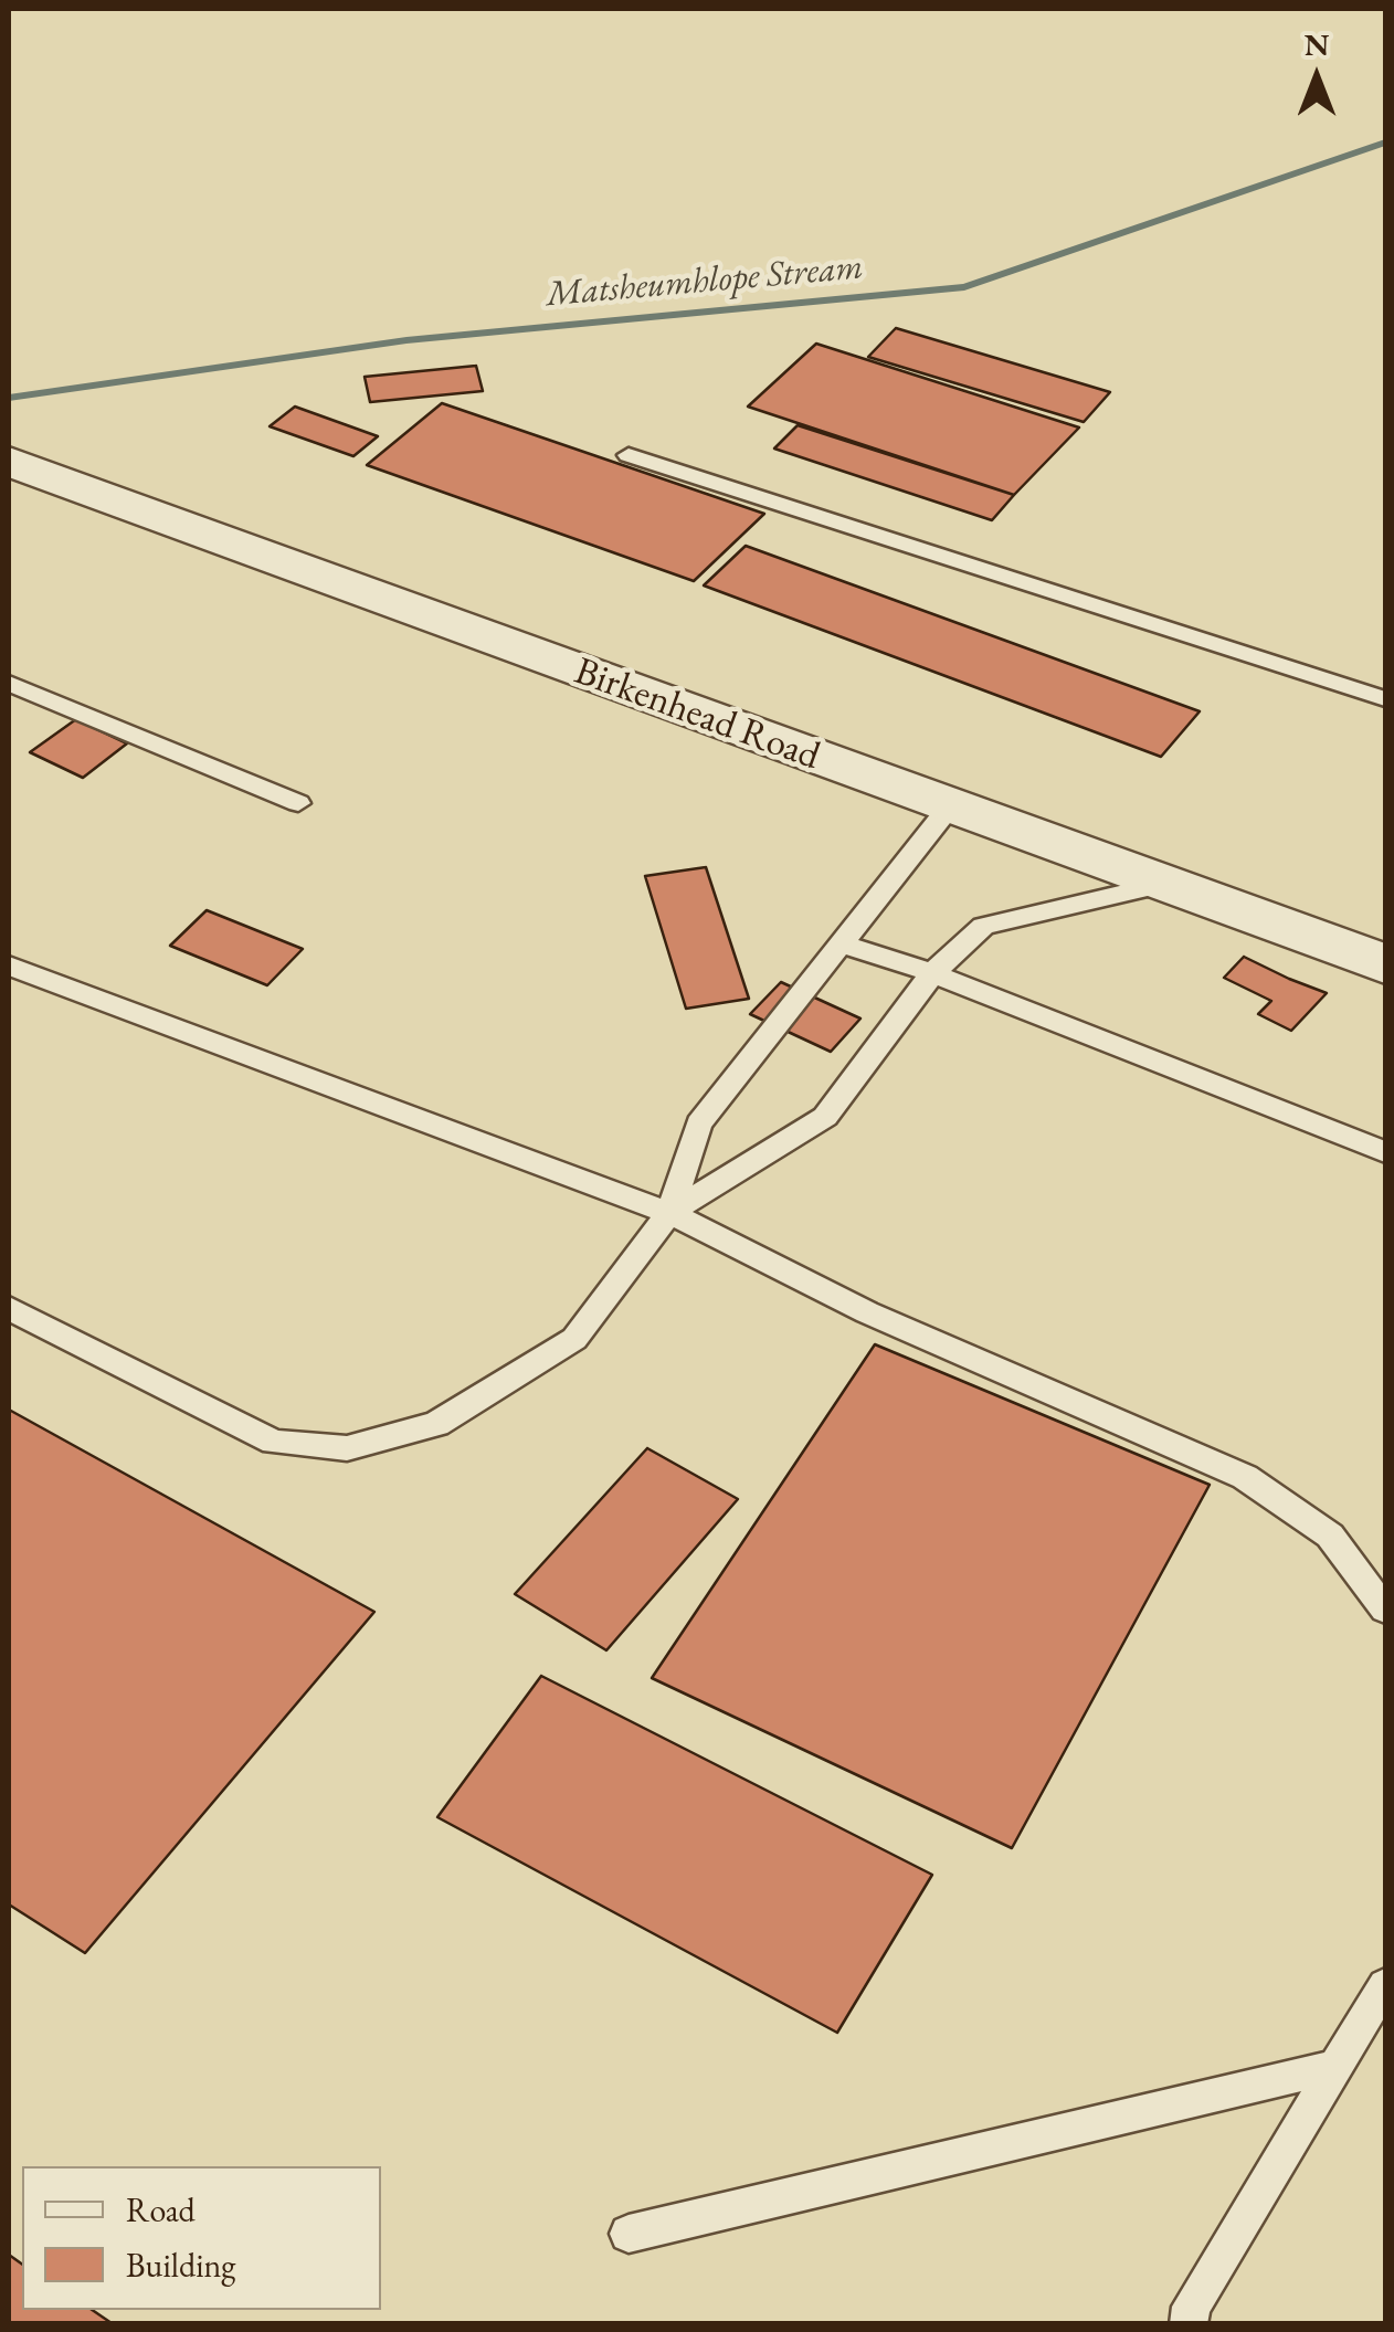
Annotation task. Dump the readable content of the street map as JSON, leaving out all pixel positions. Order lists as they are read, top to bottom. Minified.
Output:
{"streets":{"street":["Birkenhead Road"]},"water":["Matsheumhlope Stream"],"legend":["Road","Building"],"north":"top"}
